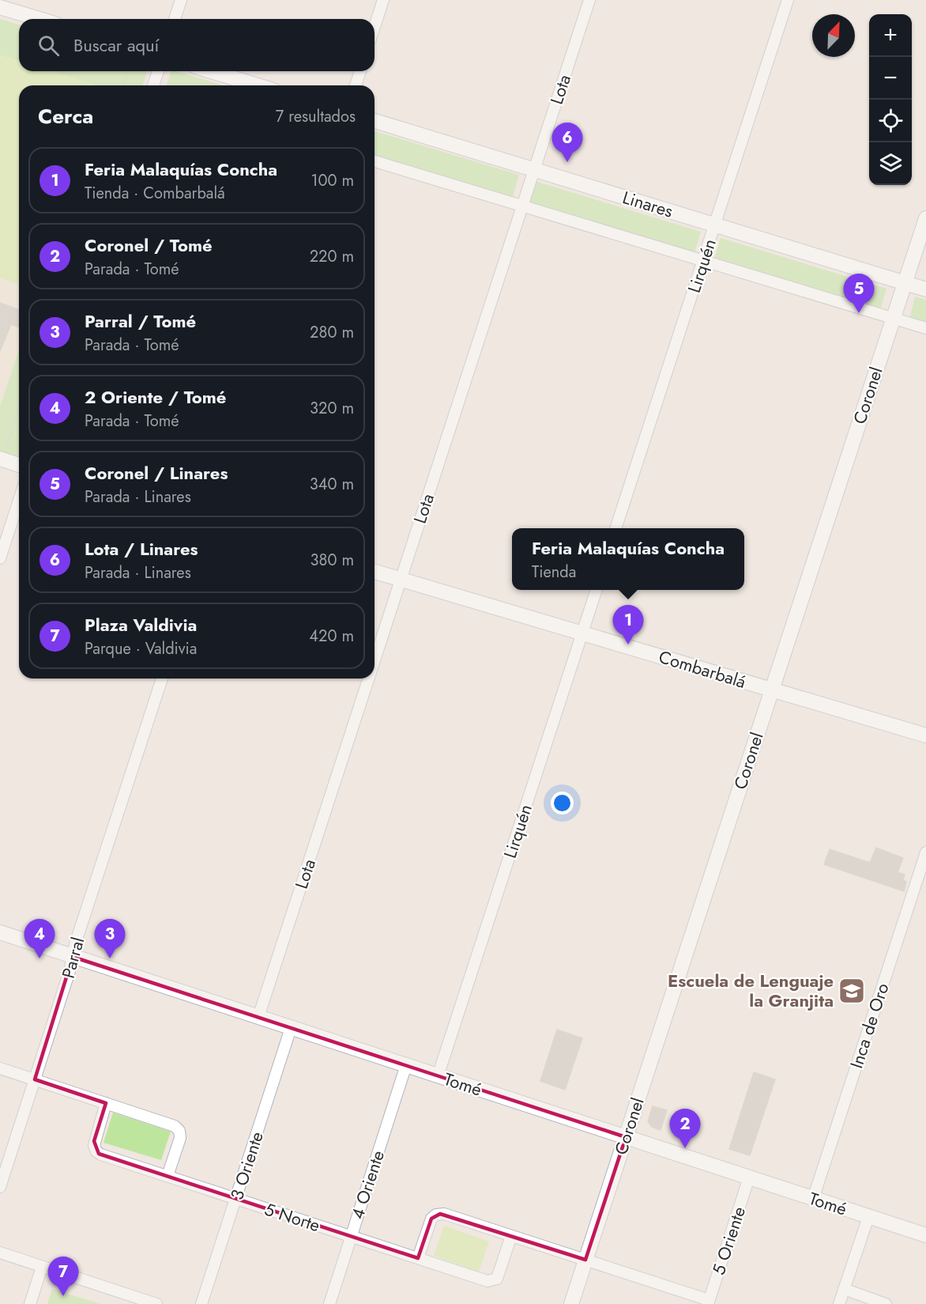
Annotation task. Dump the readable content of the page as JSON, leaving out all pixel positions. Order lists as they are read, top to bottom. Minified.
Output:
{"streets":{"street":["Lota","Linares","Lirquén","Coronel","Combarbalá","Parral","Inca de Oro","Tomé","3 Oriente","4 Oriente","5 Norte","5 Oriente"]},"crossings":[["Lota","Linares"],["Lota","Combarbalá"],["Lota","Tomé"],["Linares","Lirquén"],["Linares","Coronel"],["Lirquén","Combarbalá"],["Lirquén","Tomé"],["Coronel","Combarbalá"],["Coronel","Tomé"],["Parral","Tomé"],["Inca de Oro","Tomé"],["Tomé","3 Oriente"],["Tomé","4 Oriente"],["Tomé","5 Oriente"],["3 Oriente","5 Norte"],["4 Oriente","5 Norte"]],"places":{"school or university":["Escuela de Lenguaje la Granjita"]},"north":"top right","page":{"map_buttons":["+","−"],"search":"Buscar aquí","heading":["Cerca","7 resultados"],"pins":["6","5","1","3","4","2","7"],"list":[{"mark":"1","name":"Feria Malaquías Concha","note":"Tienda · Combarbalá","value":"100 m"},{"mark":"2","name":"Coronel / Tomé","note":"Parada · Tomé","value":"220 m"},{"mark":"3","name":"Parral / Tomé","note":"Parada · Tomé","value":"280 m"},{"mark":"4","name":"2 Oriente / Tomé","note":"Parada · Tomé","value":"320 m"},{"mark":"5","name":"Coronel / Linares","note":"Parada · Linares","value":"340 m"},{"mark":"6","name":"Lota / Linares","note":"Parada · Linares","value":"380 m"},{"mark":"7","name":"Plaza Valdivia","note":"Parque · Valdivia","value":"420 m"}],"popup":["Feria Malaquías Concha","Tienda"]}}
